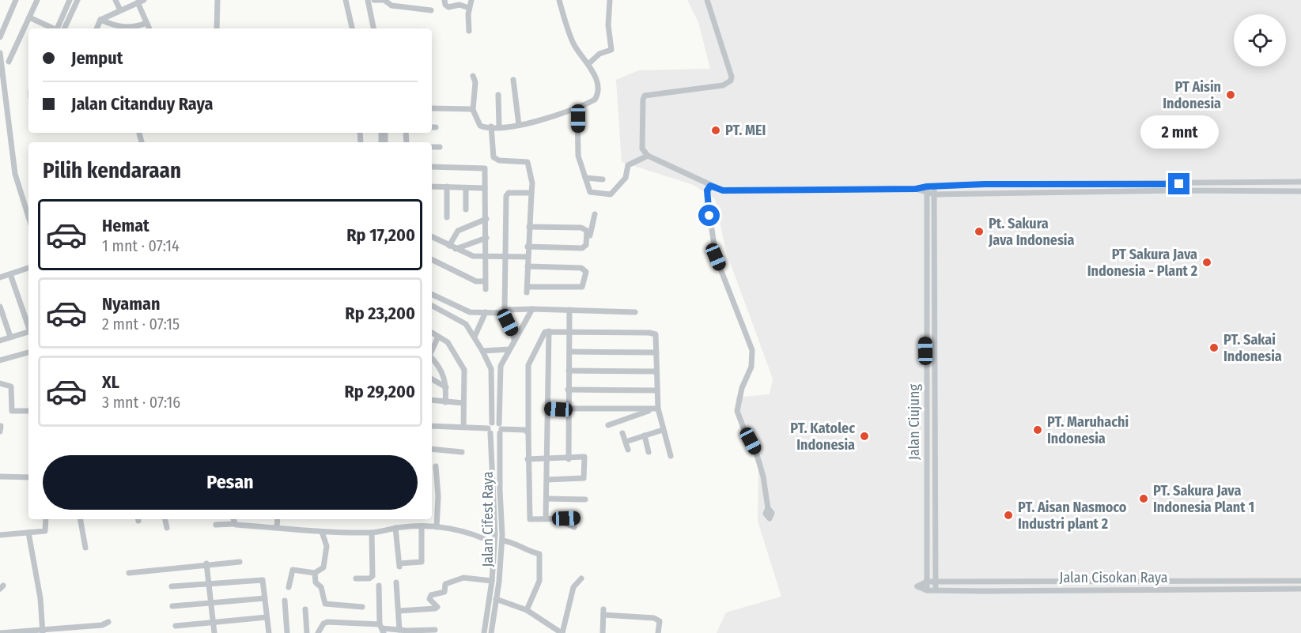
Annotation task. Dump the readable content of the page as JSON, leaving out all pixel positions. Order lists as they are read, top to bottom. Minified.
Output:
{"streets":{"street":["Jalan Ciujung","Jalan Cifest Raya","Jalan Cisokan Raya"]},"crossings":[["Jalan Ciujung","Jalan Cisokan Raya"]],"places":["PT Aisin Indonesia","PT. MEI","Pt. Sakura Java Indonesia","PT Sakura Java Indonesia - Plant 2","PT. Sakai Indonesia","PT. Maruhachi Indonesia","PT. Katolec Indonesia","PT. Sakura Java Indonesia Plant 1","PT. Aisan Nasmoco Industri plant 2"],"page":{"banner":["Jemput","Jalan Citanduy Raya"],"bubble":"2 mnt","heading":"Pilih kendaraan","list":[{"name":"Hemat","note":"1 mnt · 07:14","value":"Rp 17,200"},{"name":"Nyaman","note":"2 mnt · 07:15","value":"Rp 23,200"},{"name":"XL","note":"3 mnt · 07:16","value":"Rp 29,200"}],"buttons":"Pesan"}}
